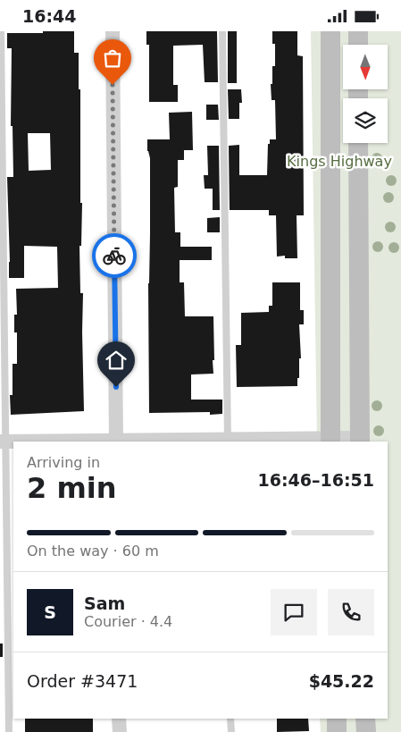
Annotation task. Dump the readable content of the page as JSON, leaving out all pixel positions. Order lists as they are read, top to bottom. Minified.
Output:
{"parks":["Kings Highway"],"north":"bottom","page":{"status":"16:44","heading":["2 min","Arriving in","16:46–16:51"],"panel":["Sam","Courier · 4.4","Order #3471","$45.22"],"bar":"On the way · 60 m","round":"S"}}
